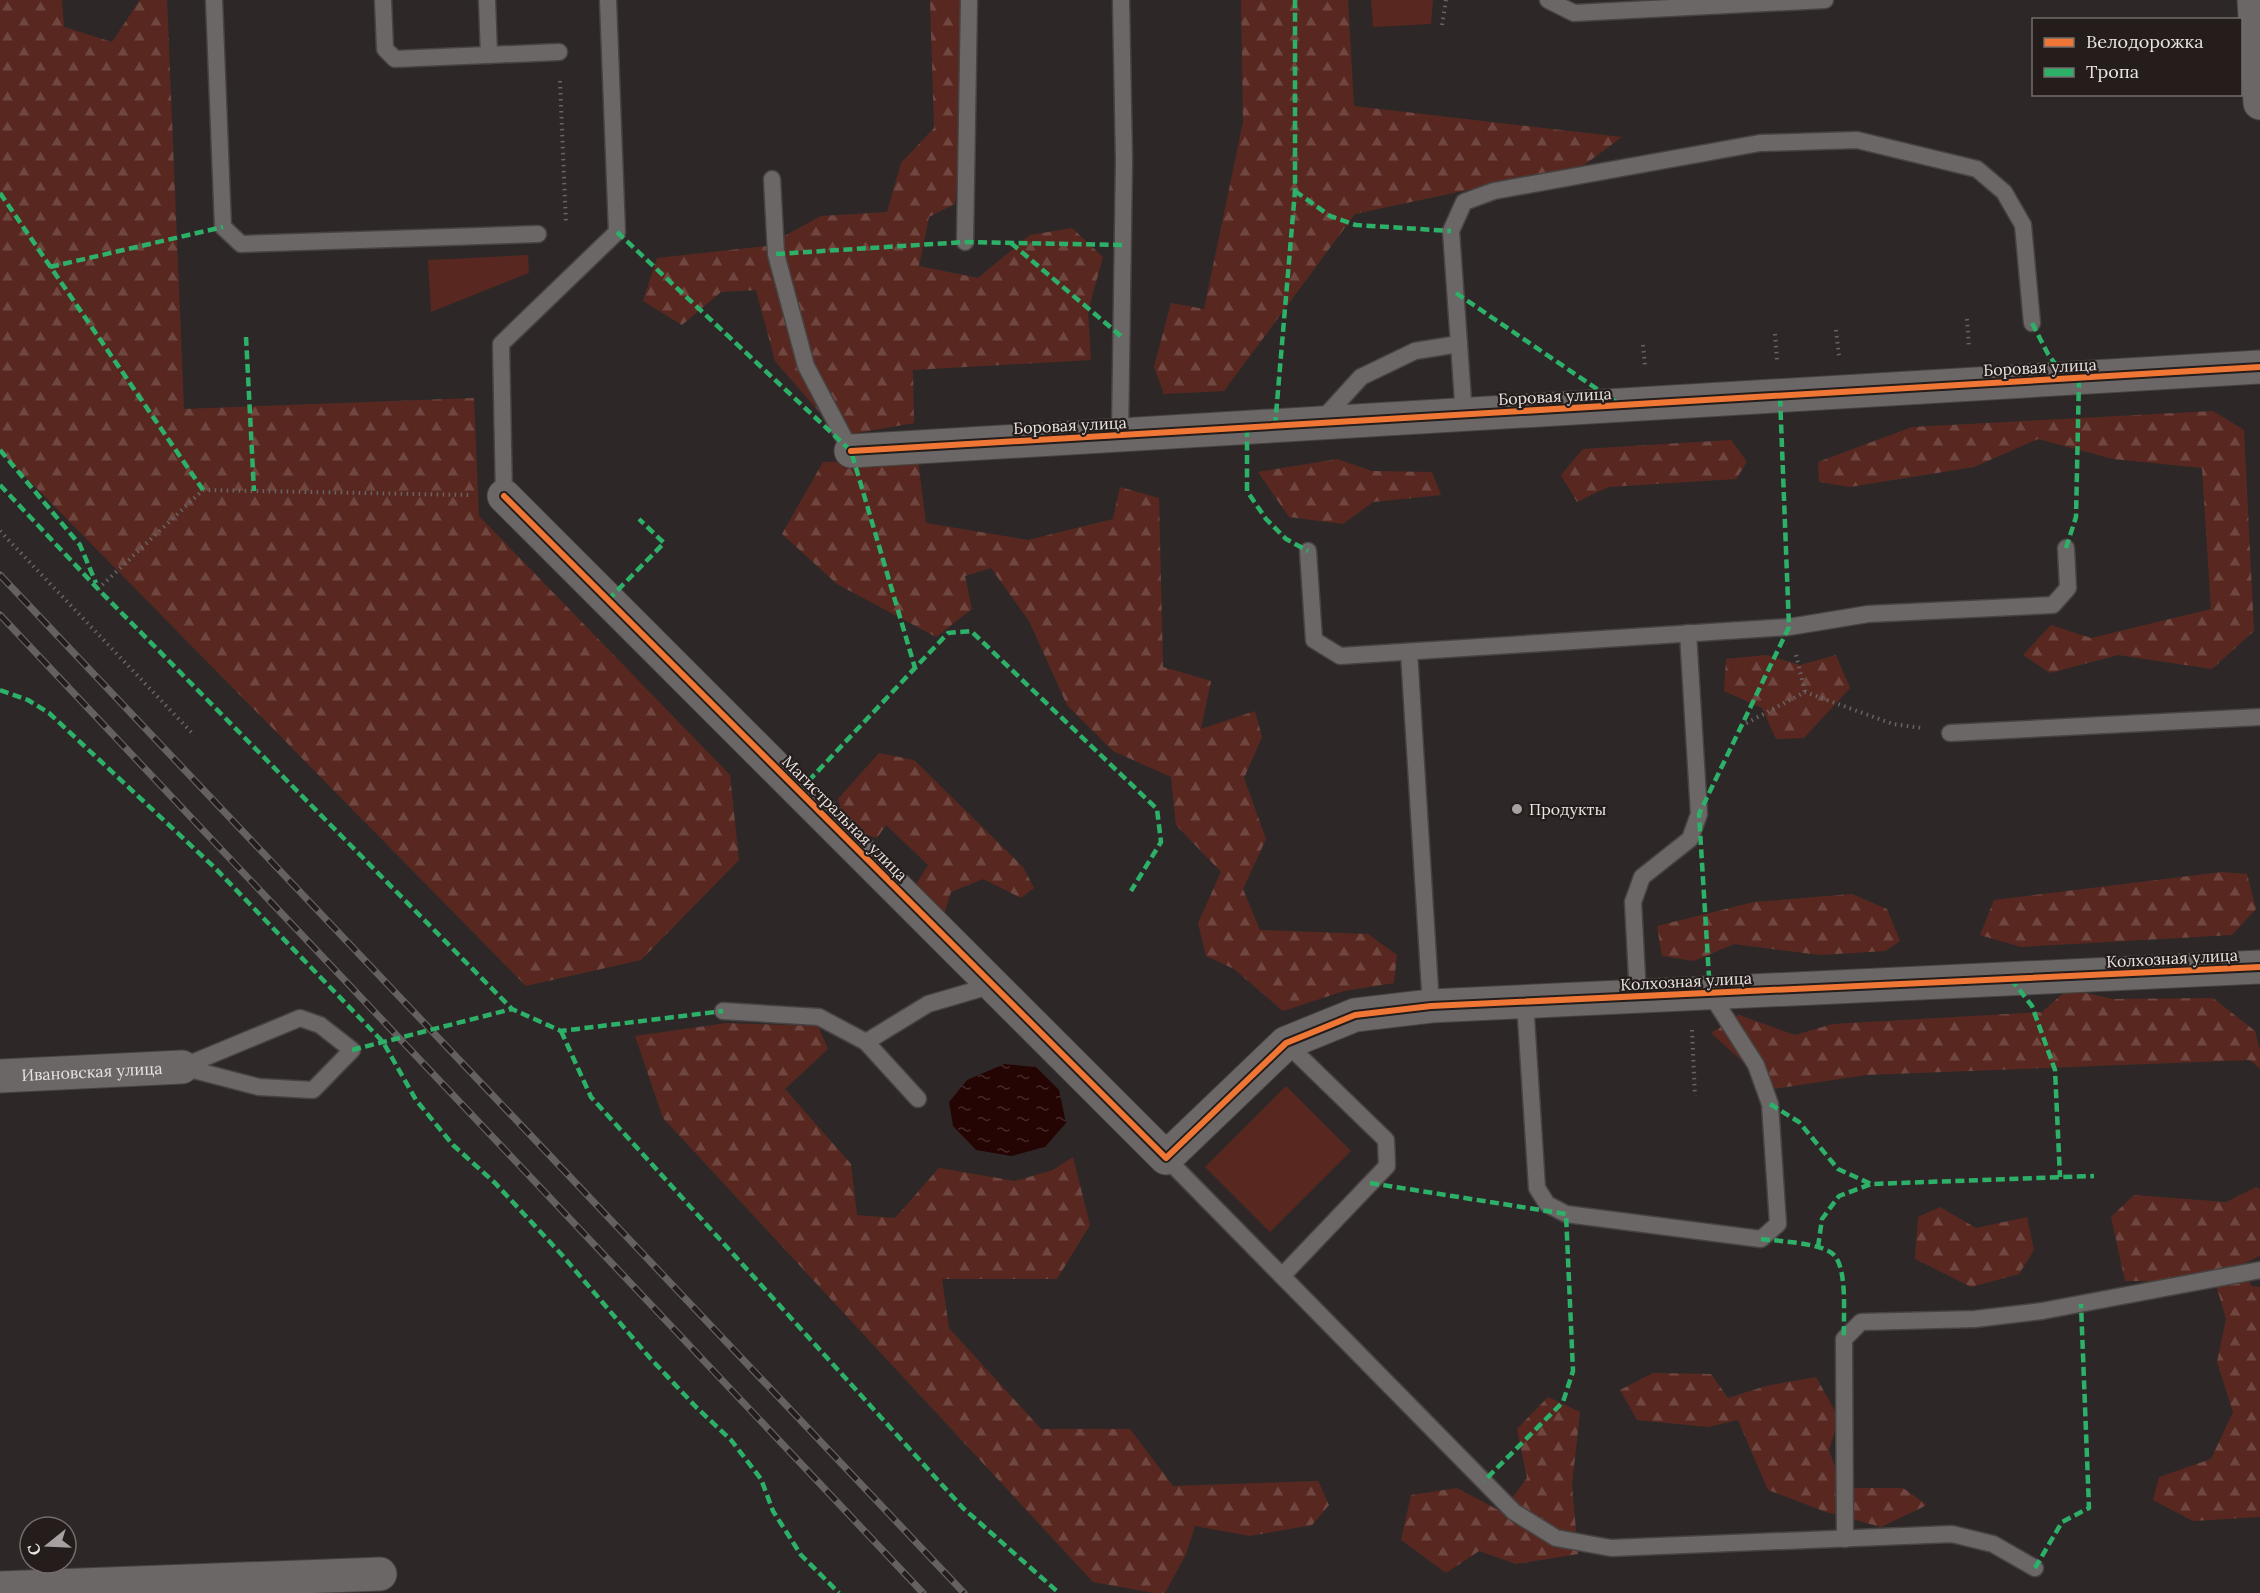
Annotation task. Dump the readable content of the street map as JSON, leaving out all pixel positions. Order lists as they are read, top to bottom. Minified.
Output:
{"streets":{"street":["Боровая улица","Магистральная улица","Колхозная улица","Ивановская улица"]},"crossings":[["Магистральная улица","Колхозная улица"]],"places":["Продукты"],"legend":["Велодорожка","Тропа"],"north":"left"}
